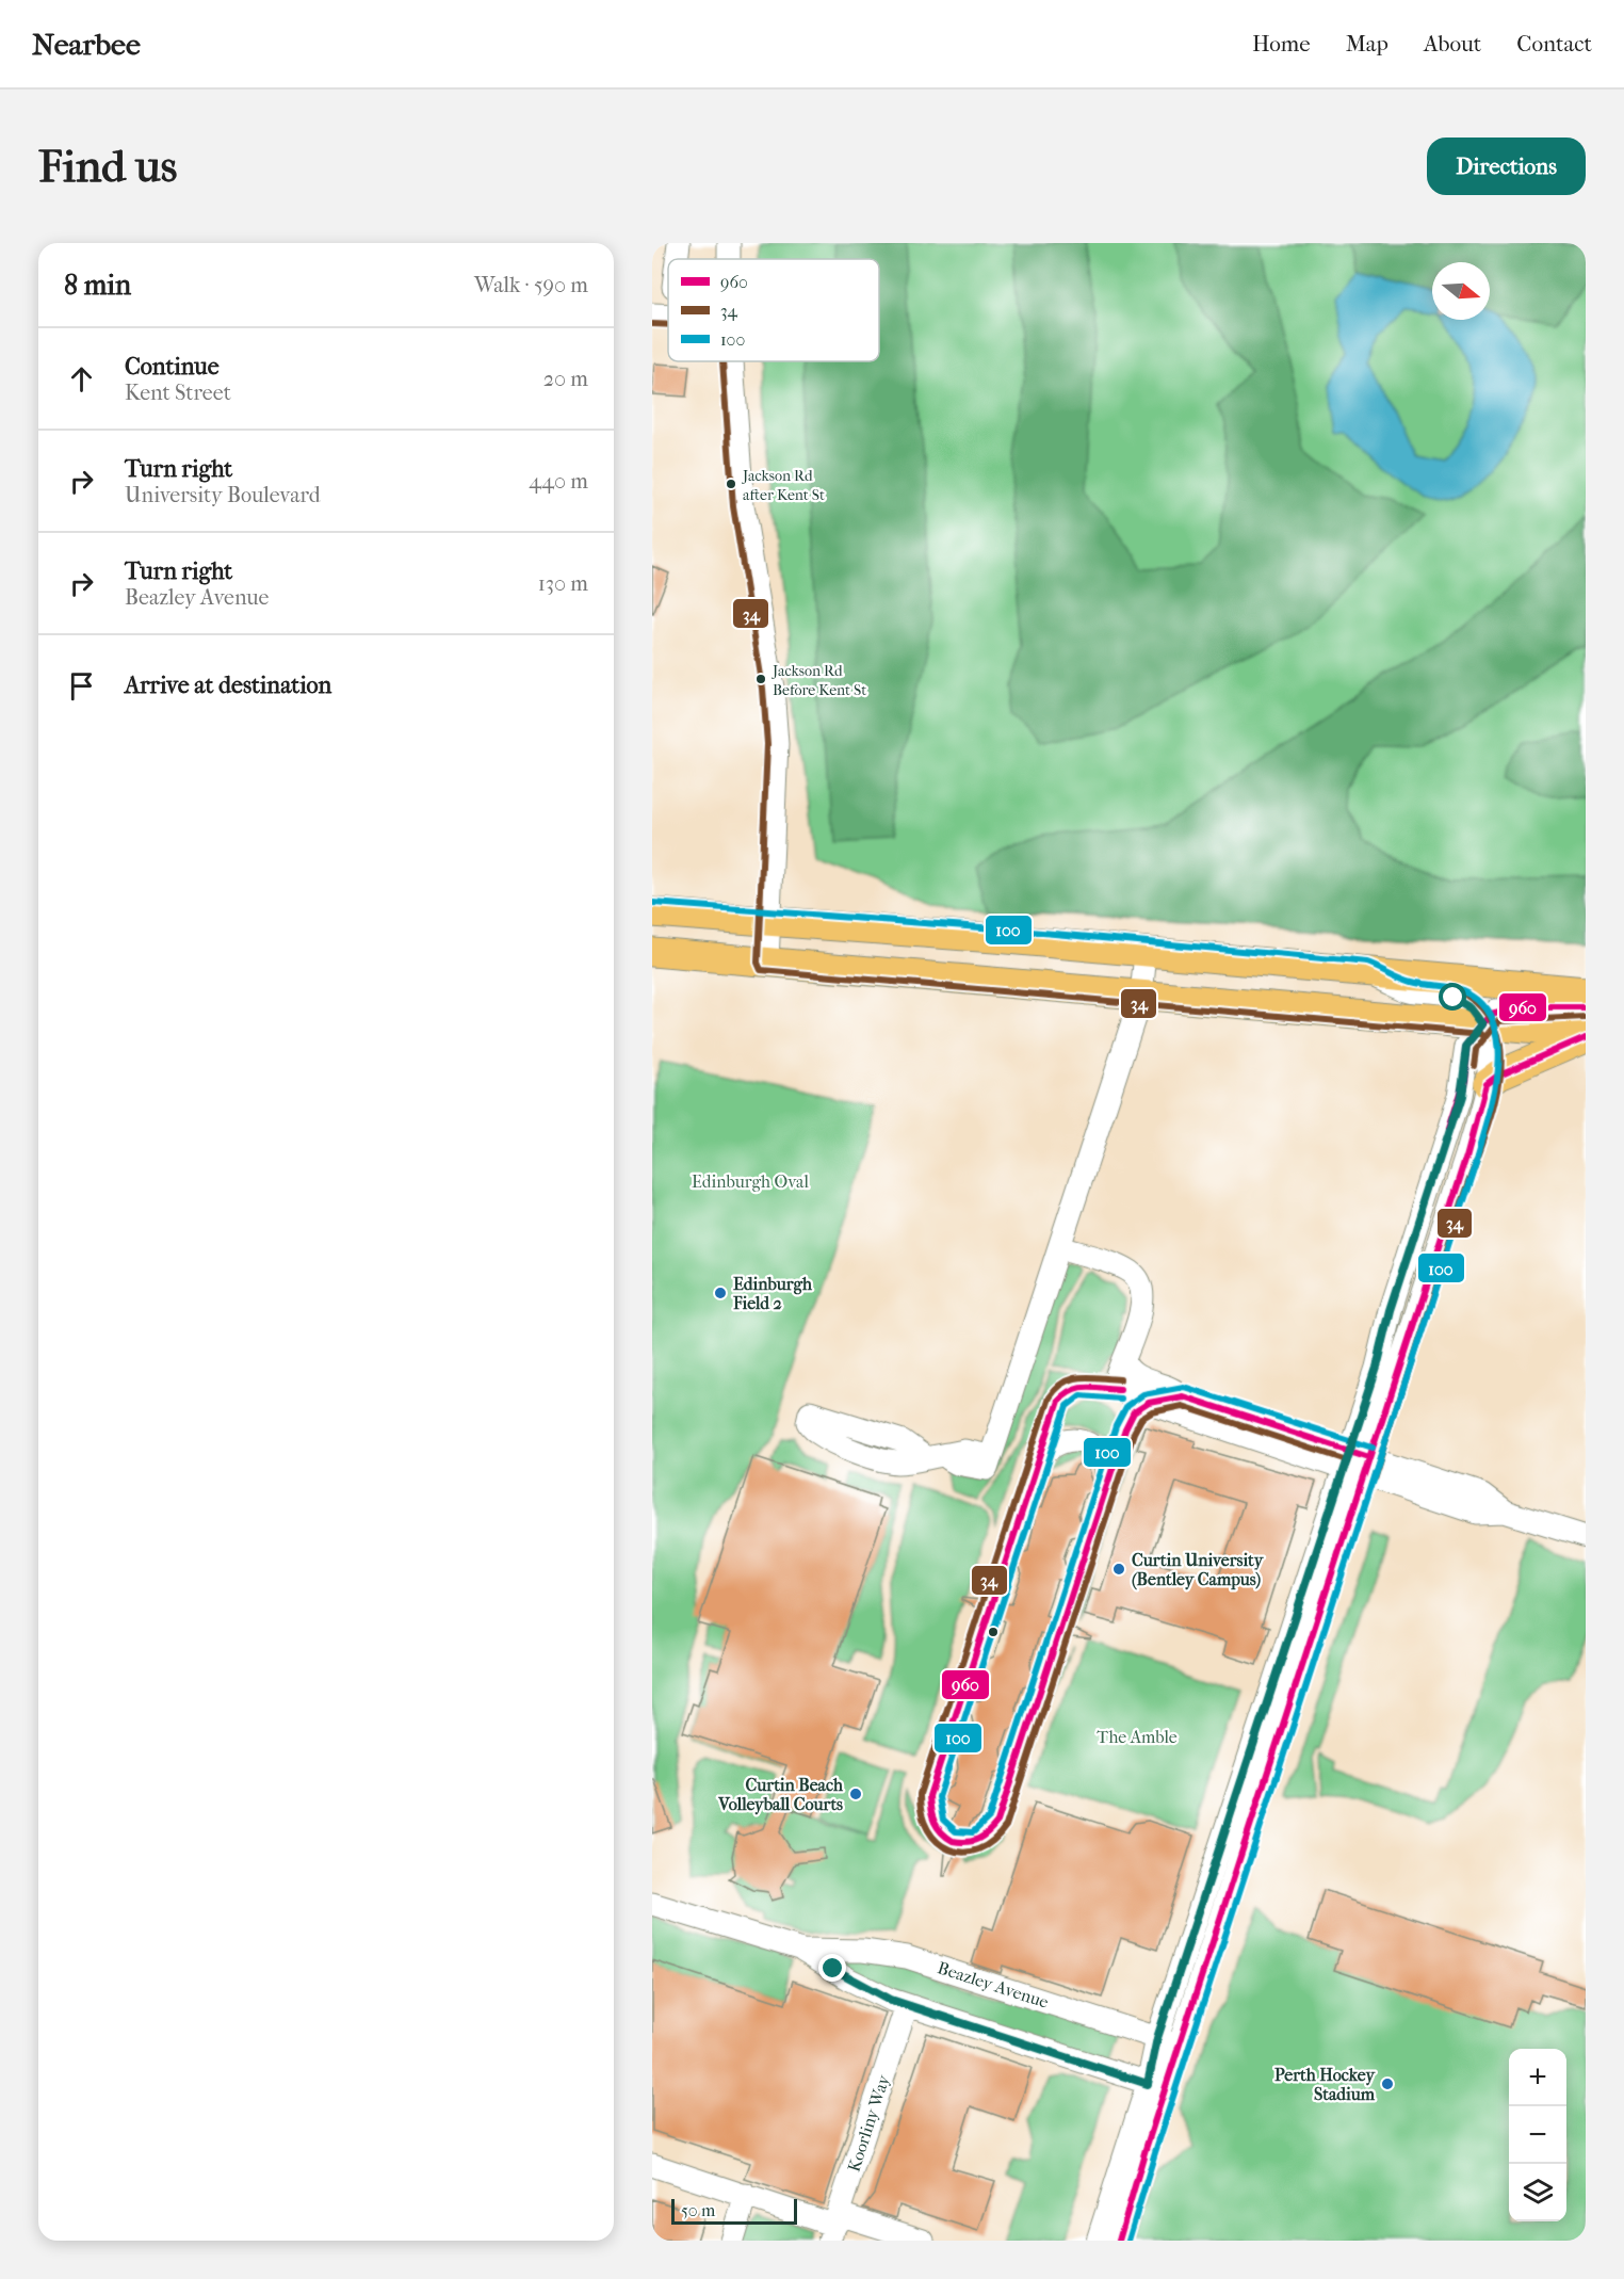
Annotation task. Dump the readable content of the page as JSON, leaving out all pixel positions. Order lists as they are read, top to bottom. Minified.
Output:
{"streets":{"street":["Beazley Avenue","Koorliny Way"]},"crossings":[["Beazley Avenue","Koorliny Way"]],"parks":["Edinburgh Oval","The Amble"],"places":["Jackson Rd after Kent St","Jackson Rd Before Kent St","Edinburgh Field 2","Curtin University (Bentley Campus)","Curtin Beach Volleyball Courts","Perth Hockey Stadium"],"lines":["transit line 34","transit line 100","transit line 960"],"legend":["960","34","100"],"scale_bar":"50 m","north":"right","page":{"header":"Nearbee","nav":["Home","Map","About","Contact"],"buttons":"Directions","title":"Find us","heading":["8 min","Walk · 590 m"],"list":[["Continue","Kent Street","20 m"],["Turn right","University Boulevard","440 m"],["Turn right","Beazley Avenue","130 m"],"Arrive at destination"],"map_buttons":["+","−"],"scale":"50 m"}}
